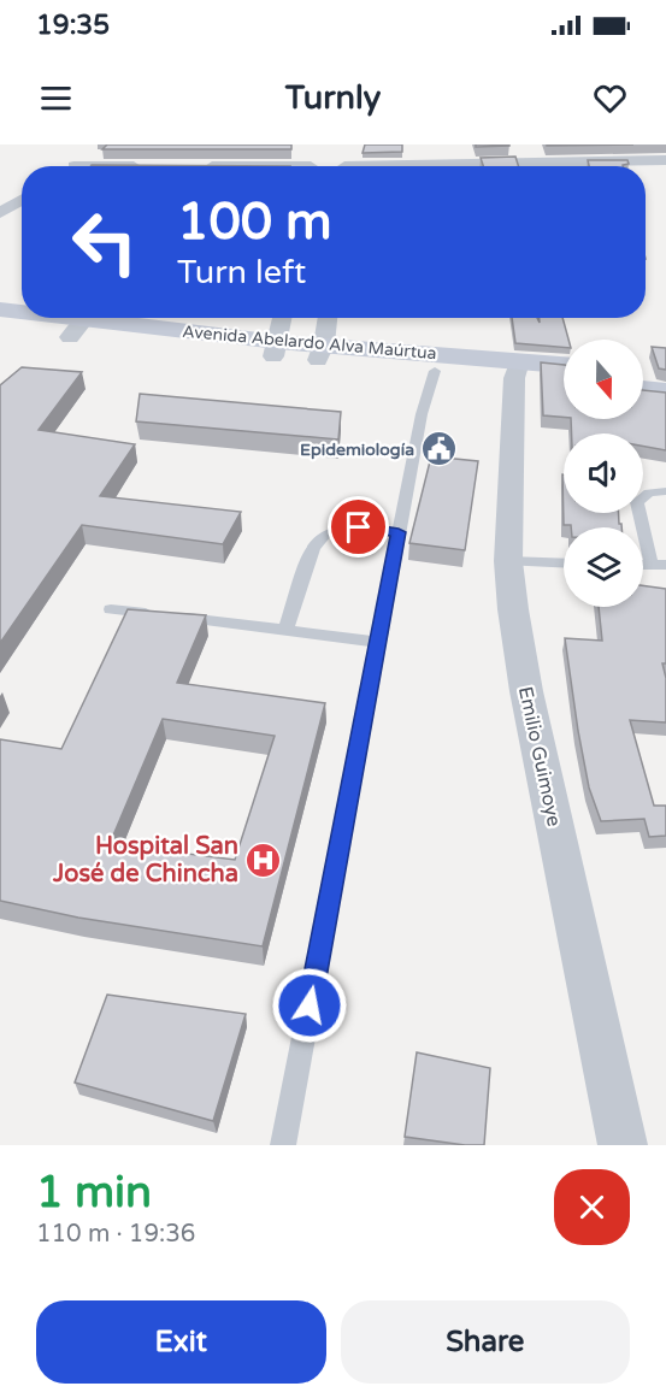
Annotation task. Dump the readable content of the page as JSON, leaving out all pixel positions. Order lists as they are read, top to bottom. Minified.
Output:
{"streets":{"street":["Avenida Abelardo Alva Maúrtua","Emilio Guimoye"]},"crossings":[["Avenida Abelardo Alva Maúrtua","Emilio Guimoye"]],"places":{"public building":["Epidemiología"],"hospital":["Hospital San José de Chincha"]},"north":"bottom","page":{"status":"19:35","header":"Turnly","turn":["100 m","Turn left"],"heading":["1 min","110 m · 19:36"],"buttons":["Exit","Share"]}}
